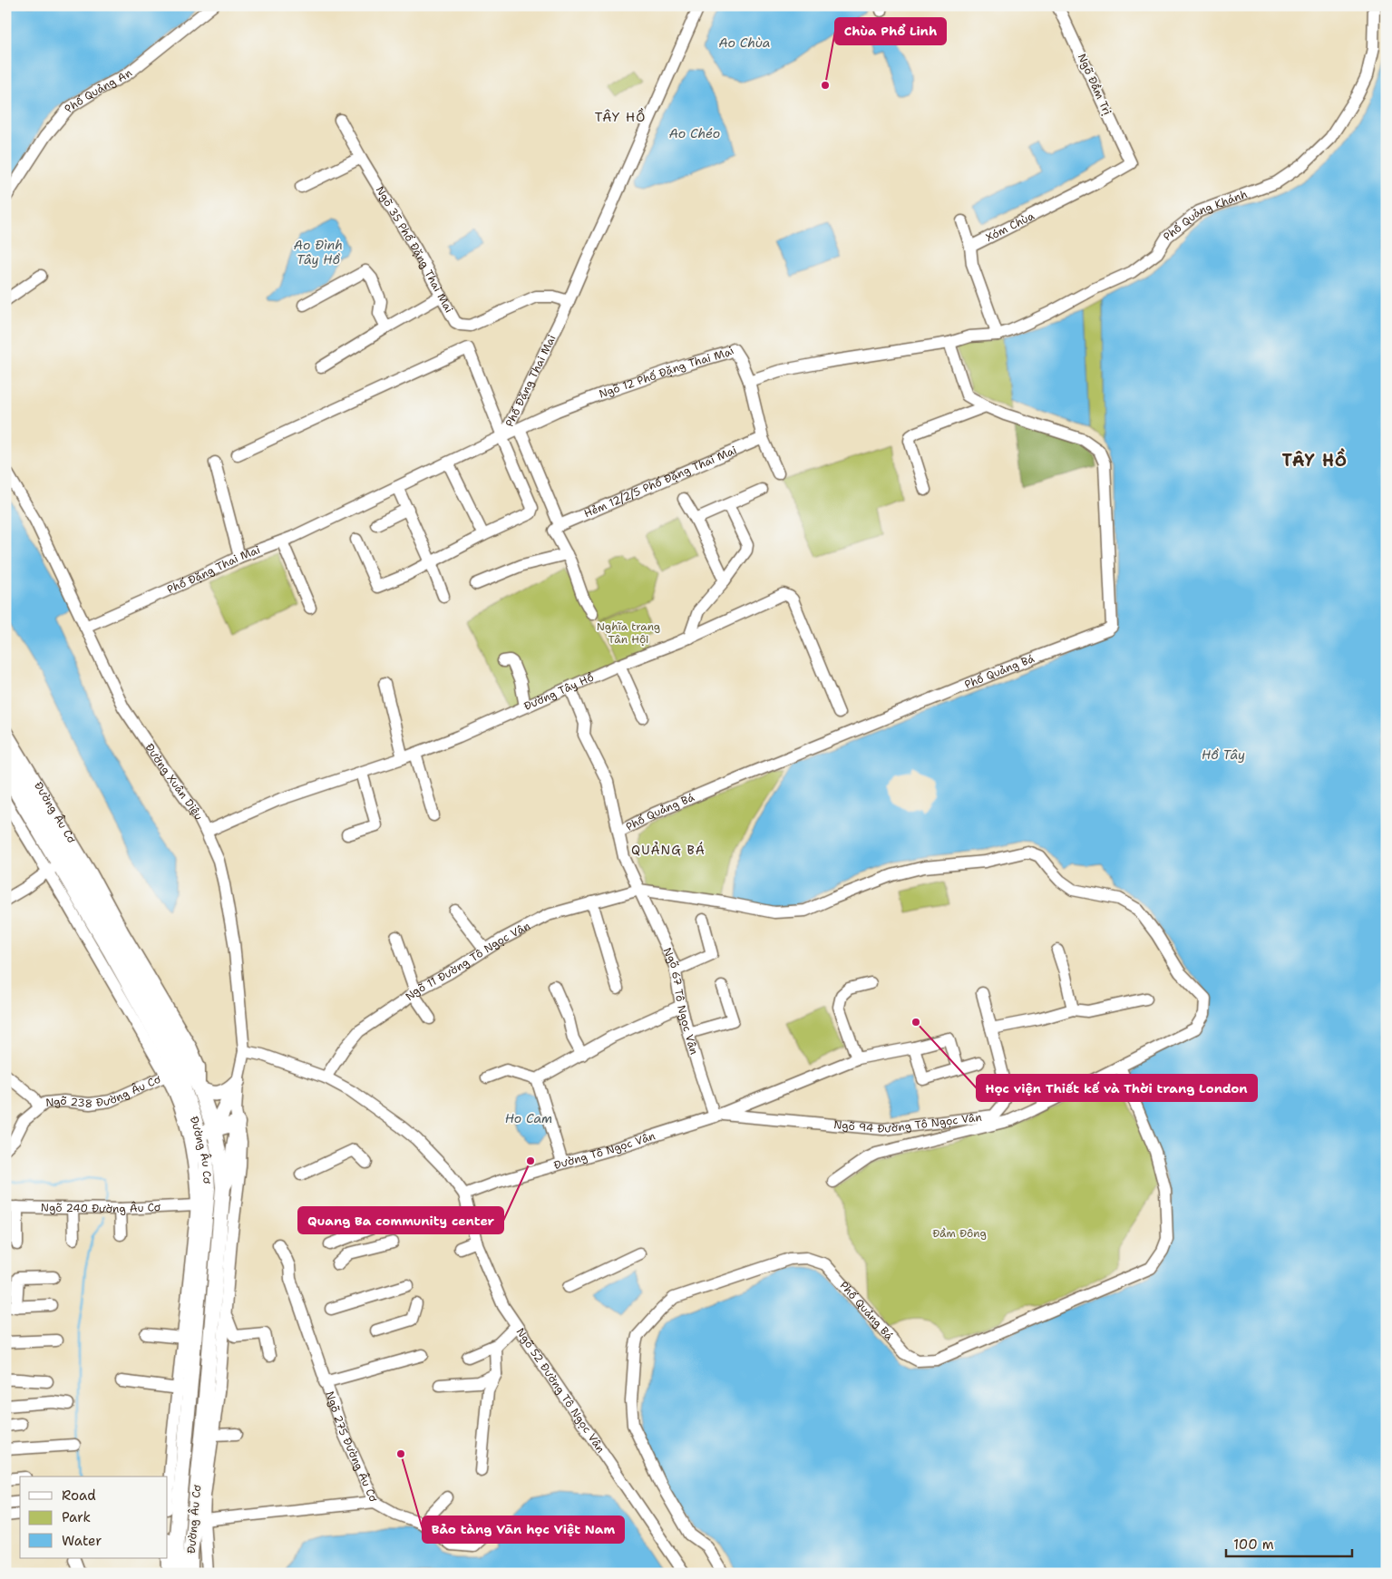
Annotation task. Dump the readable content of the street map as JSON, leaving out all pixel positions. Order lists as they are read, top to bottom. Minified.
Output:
{"streets":{"main road":["Đường Âu Cơ"],"street":["Ngõ Đầm Trị","Phố Quảng An","Phố Quảng Khánh","Xóm Chùa","Ngõ 35 Phố Đặng Thai Mai","Ngõ 12 Phố Đặng Thai Mai","Phố Đặng Thai Mai","Hẻm 12/2/5 Phố Đặng Thai Mai","Phố Quảng Bá","Đường Tây Hồ","Đường Xuân Diệu","Ngõ 11 Đường Tô Ngọc Vân","Ngõ 67 Tô Ngọc Vân","Ngõ 238 Đường Âu Cơ","Ngõ 94 Đường Tô Ngọc Vân","Đường Tô Ngọc Vân","Ngõ 240 Đường Âu Cơ","Ngõ 52 Đường Tô Ngọc Vân","Ngõ 275 Đường Âu Cơ"]},"crossings":[["Ngõ Đầm Trị","Xóm Chùa"],["Phố Quảng Khánh","Phố Quảng Bá"],["Ngõ 35 Phố Đặng Thai Mai","Phố Đặng Thai Mai"],["Ngõ 12 Phố Đặng Thai Mai","Phố Đặng Thai Mai"],["Phố Đặng Thai Mai","Đường Xuân Diệu"],["Phố Quảng Bá","Ngõ 11 Đường Tô Ngọc Vân"],["Phố Quảng Bá","Ngõ 67 Tô Ngọc Vân"],["Đường Tây Hồ","Đường Xuân Diệu"],["Đường Âu Cơ","Ngõ 238 Đường Âu Cơ"],["Đường Âu Cơ","Ngõ 240 Đường Âu Cơ"],["Đường Âu Cơ","Ngõ 275 Đường Âu Cơ"],["Ngõ 11 Đường Tô Ngọc Vân","Ngõ 67 Tô Ngọc Vân"],["Ngõ 67 Tô Ngọc Vân","Ngõ 94 Đường Tô Ngọc Vân"],["Ngõ 67 Tô Ngọc Vân","Đường Tô Ngọc Vân"],["Ngõ 94 Đường Tô Ngọc Vân","Đường Tô Ngọc Vân"],["Đường Tô Ngọc Vân","Ngõ 52 Đường Tô Ngọc Vân"]],"districts":["TÂY HỒ","TÂY HỒ","QUẢNG BÁ"],"water":["Ao Chùa","Ao Chéo","Ao Đình Tây Hồ","Hồ Tây","Ho Cam"],"parks":["Nghĩa trang Tân Hội","Đầm Đông"],"places":["Chùa Phổ Linh","Học viện Thiết kế và Thời trang London","Quang Ba community center","Bảo tàng Văn học Việt Nam"],"legend":["Road","Park","Water"],"scale_bar":"100 m"}
